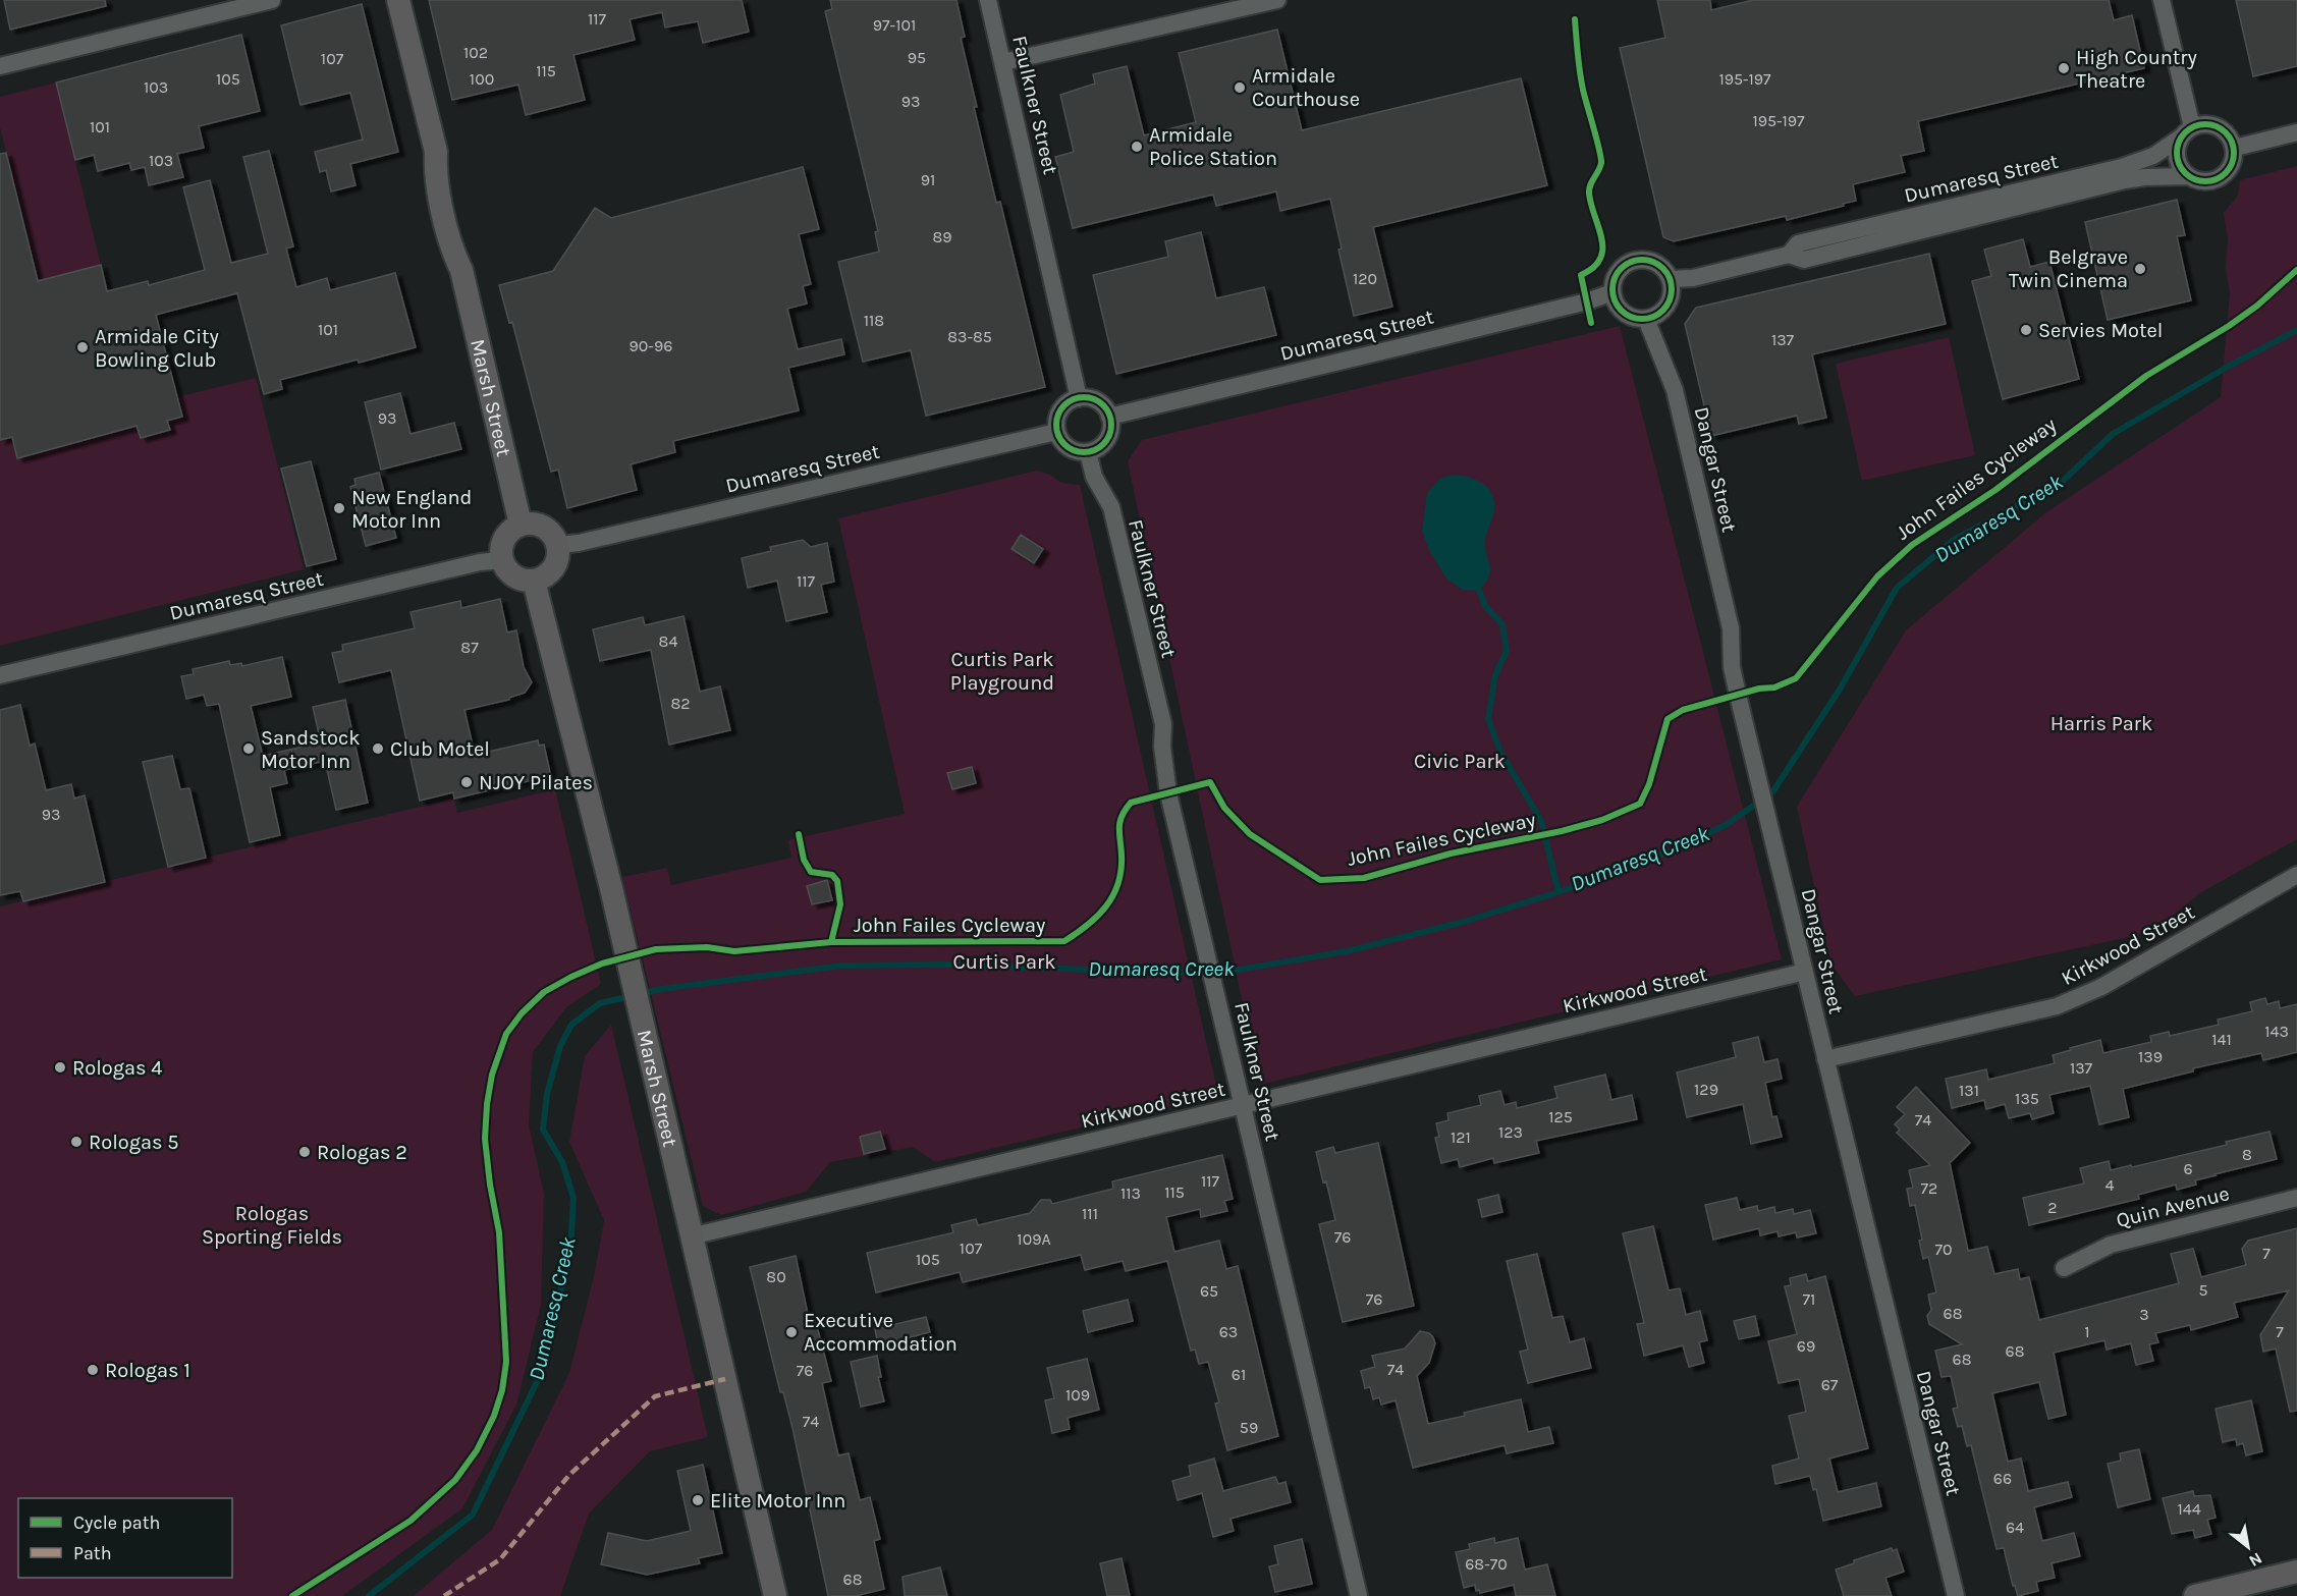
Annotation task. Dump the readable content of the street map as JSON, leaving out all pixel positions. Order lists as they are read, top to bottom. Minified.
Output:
{"streets":{"main road":["Marsh Street"],"street":["Faulkner Street","Dumaresq Street","Dangar Street","Kirkwood Street","Quin Avenue"],"cycle path":["John Failes Cycleway"]},"crossings":[["Faulkner Street","Dumaresq Street"],["Faulkner Street","Kirkwood Street"],["Dumaresq Street","Marsh Street"],["Dumaresq Street","Dangar Street"],["Marsh Street","Kirkwood Street"],["Dangar Street","Kirkwood Street"]],"water":["Dumaresq Creek"],"parks":["Curtis Park Playground","Harris Park","Civic Park","Curtis Park","Rologas Sporting Fields"],"places":["High Country Theatre","Armidale Courthouse","Armidale Police Station","Belgrave Twin Cinema","Servies Motel","Armidale City Bowling Club","New England Motor Inn","Sandstock Motor Inn","Club Motel","NJOY Pilates","Rologas 4","Rologas 5","Rologas 2","Executive Accommodation","Rologas 1","Elite Motor Inn"],"house_numbers":["117","97-101","102","95","107","115","105","100","195-197","103","93","195-197","101","103","91","89","120","118","101","83-85","137","90-96","93","117","84","87","82","93","143","141","139","137","129","131","135","125","74","123","121","8","6","117","4","72","115","113","2","111","76","109A","107","70","7","105","80","5","65","76","71","68","3","63","1","7","69","68","68","74","76","61","67","109","74","59","66","144","64","68-70","68"],"legend":["Cycle path","Path"],"north":"bottom right"}
